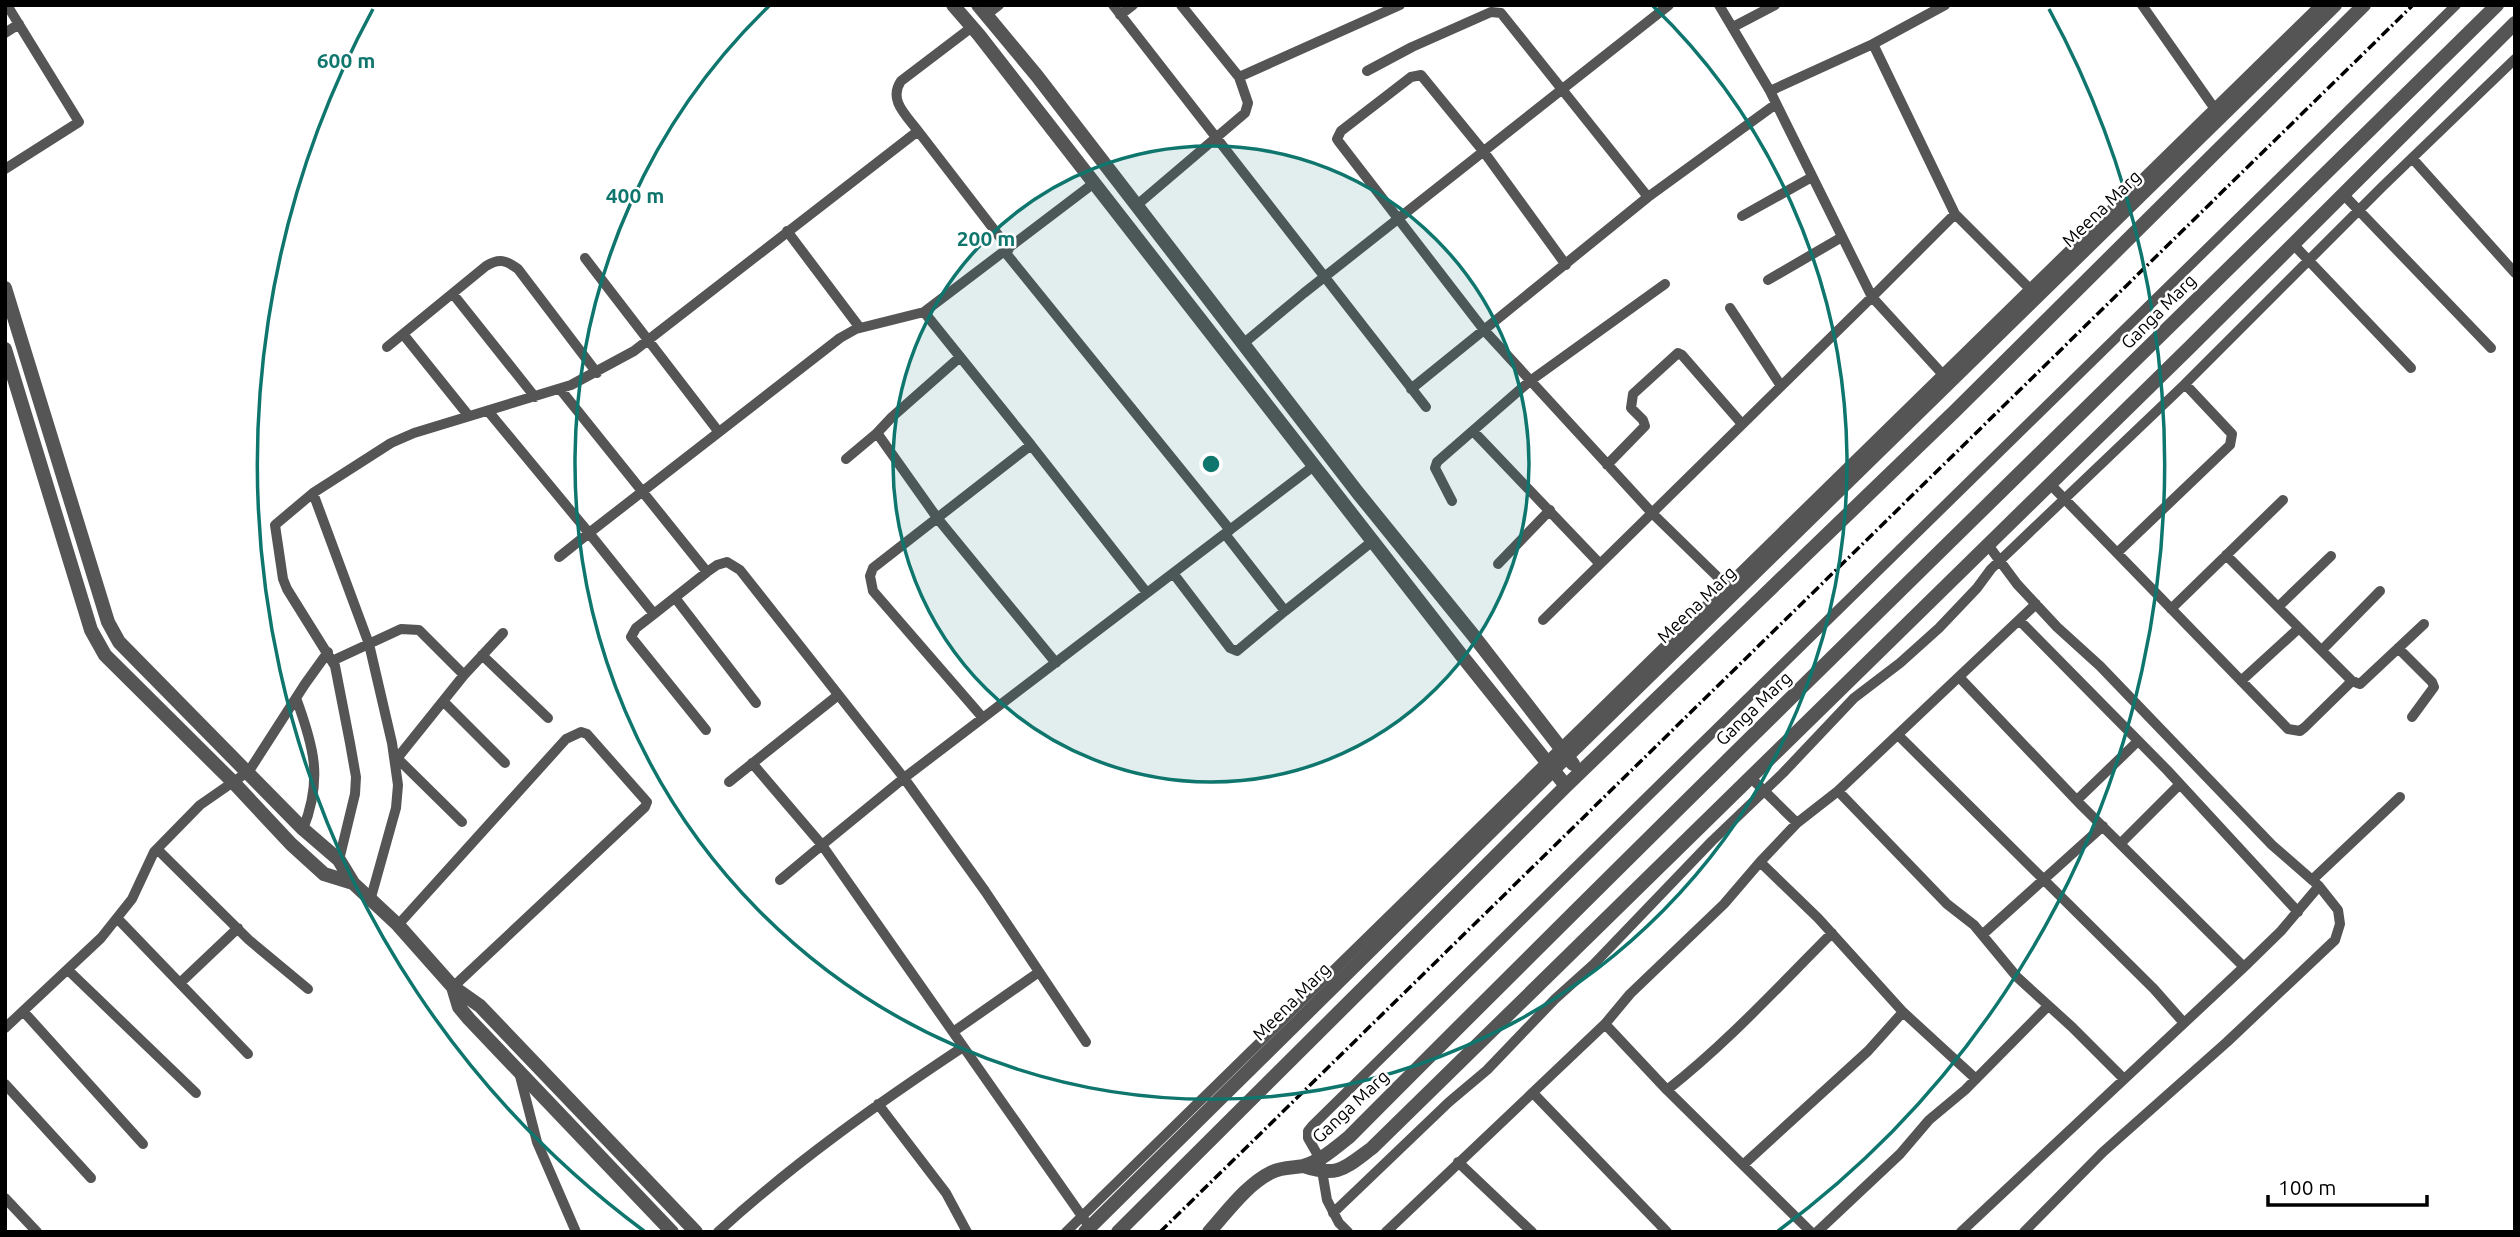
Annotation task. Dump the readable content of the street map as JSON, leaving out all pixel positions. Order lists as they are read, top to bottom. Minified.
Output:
{"streets":{"street":["Meena Marg","Ganga Marg"]},"scale_bar":"100 m","rings":["600 m","400 m","200 m"]}
